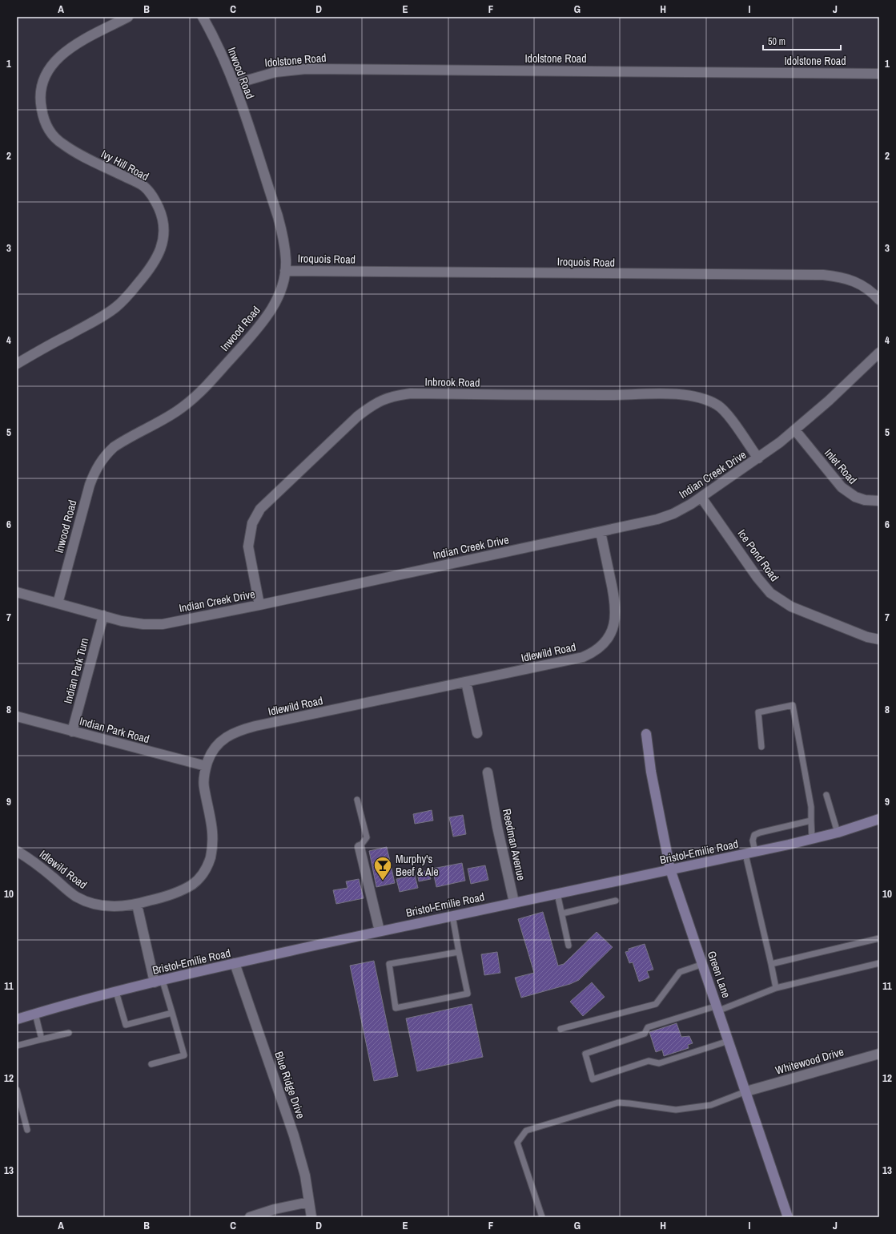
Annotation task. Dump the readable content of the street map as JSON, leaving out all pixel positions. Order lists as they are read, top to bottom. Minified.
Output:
{"streets":{"street":["Idolstone Road","Inwood Road","Ivy Hill Road","Iroquois Road","Inbrook Road","Inlet Road","Indian Creek Drive","Ice Pond Road","Idlewild Road","Indian Park Turn","Indian Park Road","Reedman Avenue","Bristol-Emilie Road","Green Lane","Whitewood Drive","Blue Ridge Drive"]},"crossings":[["Idolstone Road","Inwood Road"],["Inwood Road","Iroquois Road"],["Inwood Road","Indian Creek Drive"],["Inbrook Road","Indian Creek Drive"],["Inlet Road","Indian Creek Drive"],["Indian Creek Drive","Ice Pond Road"],["Indian Creek Drive","Idlewild Road"],["Indian Creek Drive","Indian Park Turn"],["Idlewild Road","Indian Park Road"],["Indian Park Turn","Indian Park Road"],["Reedman Avenue","Bristol-Emilie Road"],["Bristol-Emilie Road","Green Lane"],["Bristol-Emilie Road","Blue Ridge Drive"],["Green Lane","Whitewood Drive"]],"places":{"bar":["Murphy's Beef & Ale"]},"scale_bar":"50 m","grid":{"columns":["A","B","C","D","E","F","G","H","I","J"],"rows":["1","2","3","4","5","6","7","8","9","10","11","12","13"]}}
